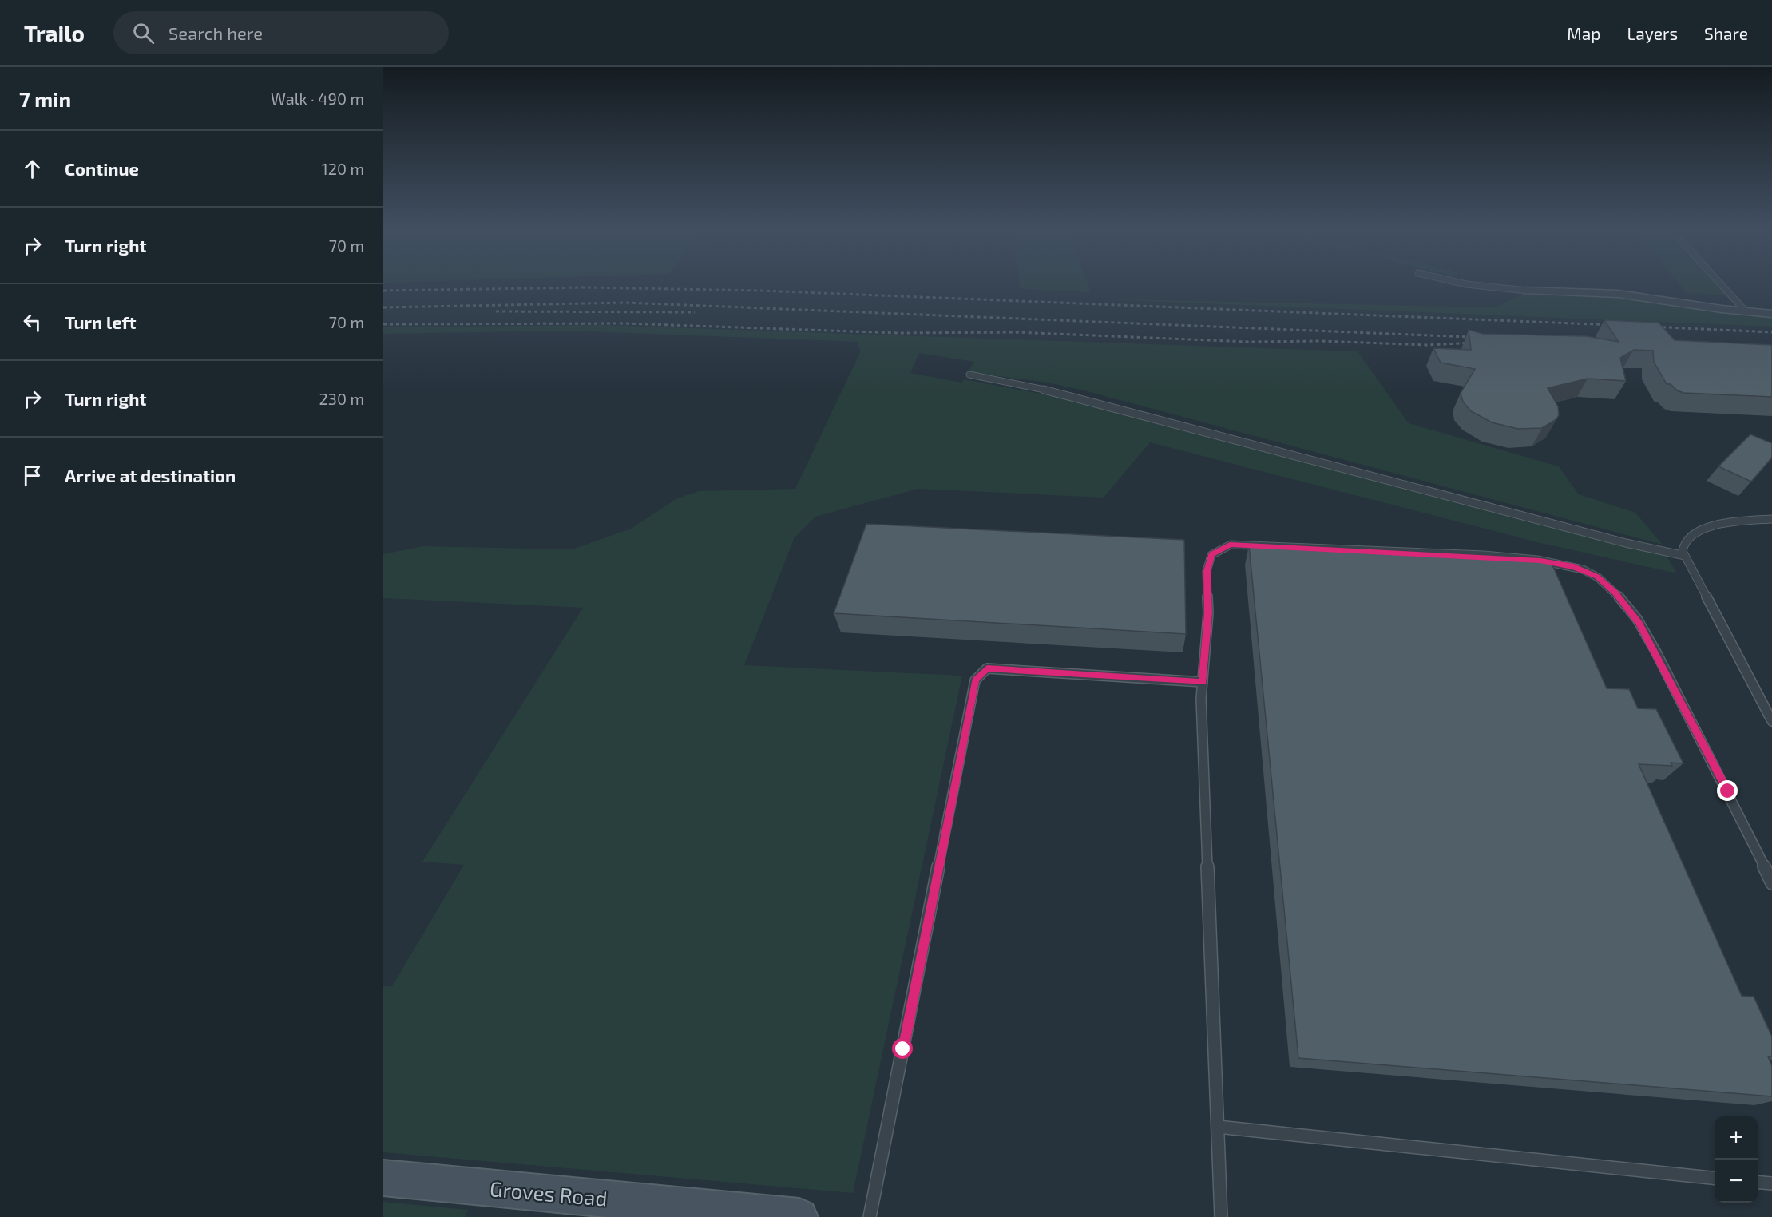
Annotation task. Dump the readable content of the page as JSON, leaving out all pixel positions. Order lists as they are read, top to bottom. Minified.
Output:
{"streets":{"street":["Groves Road"]},"page":{"header":"Trailo","search":"Search here","nav":["Map","Layers","Share"],"heading":["7 min","Walk · 490 m"],"list":[["Continue","120 m"],["Turn right","70 m"],["Turn left","70 m"],["Turn right","230 m"],"Arrive at destination"],"map_buttons":["+","−"]}}
